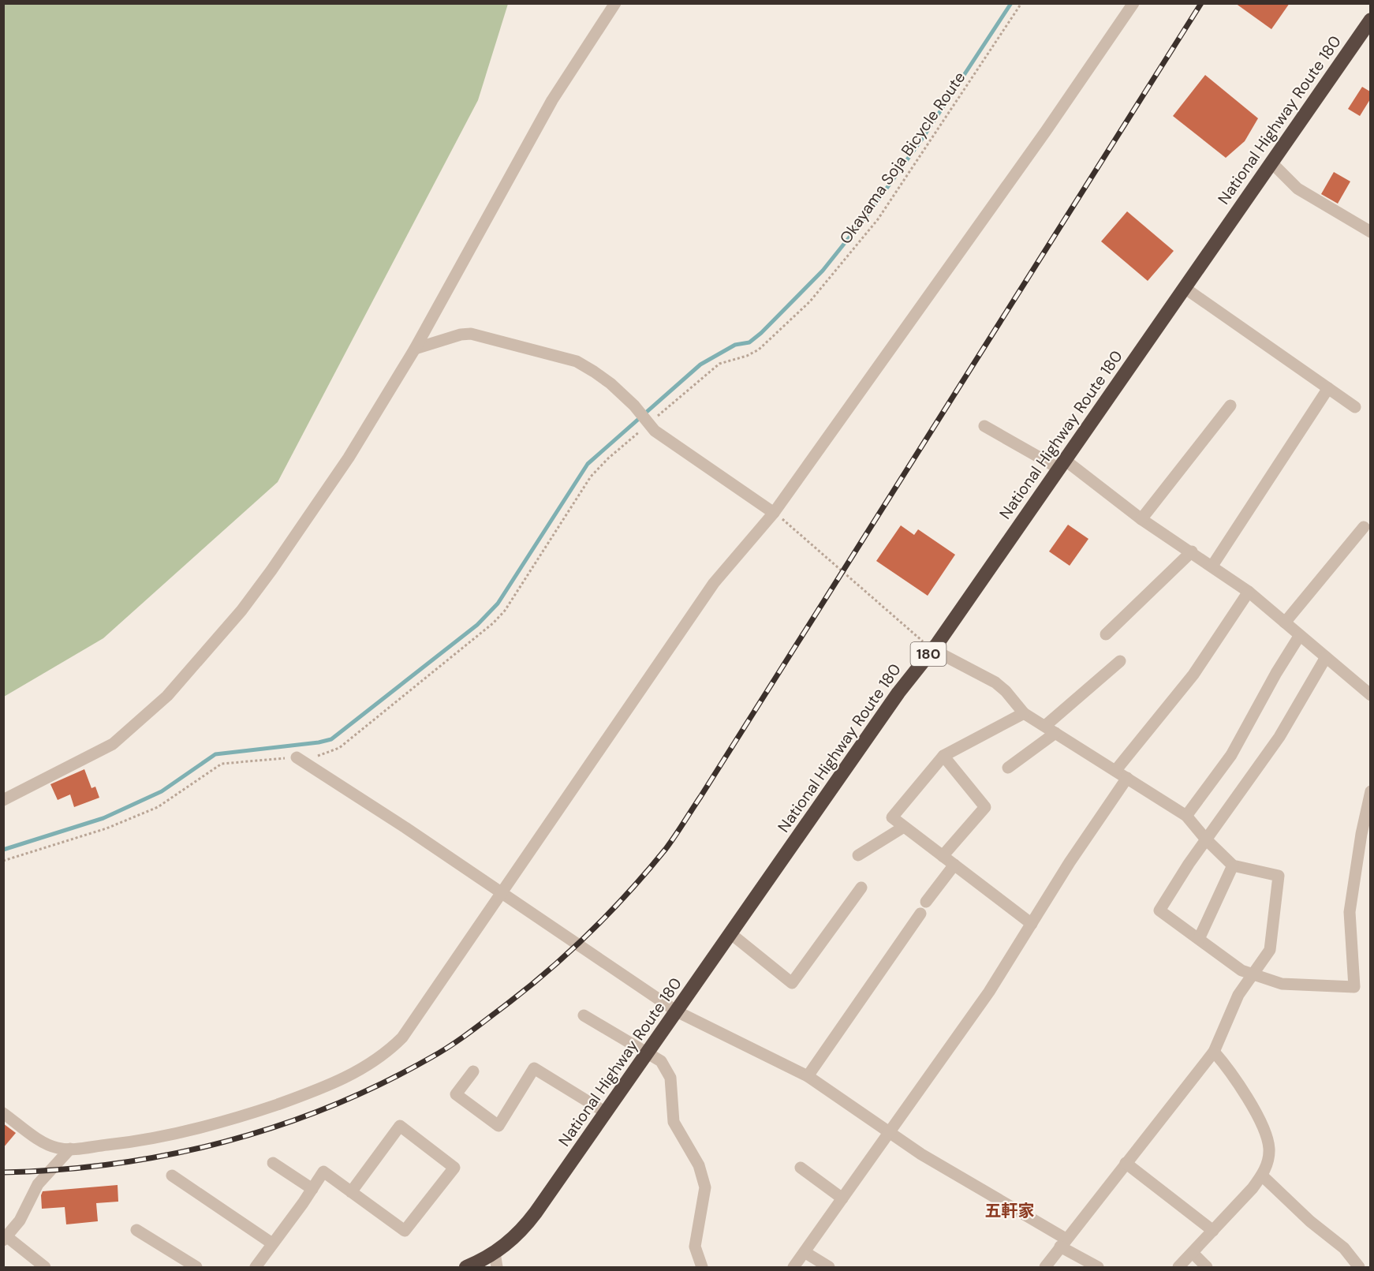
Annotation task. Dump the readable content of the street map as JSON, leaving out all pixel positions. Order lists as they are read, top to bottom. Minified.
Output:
{"streets":{"highway":["National Highway Route 180","180"],"path":["Okayama Soja Bicycle Route"]},"districts":["五軒家"]}
